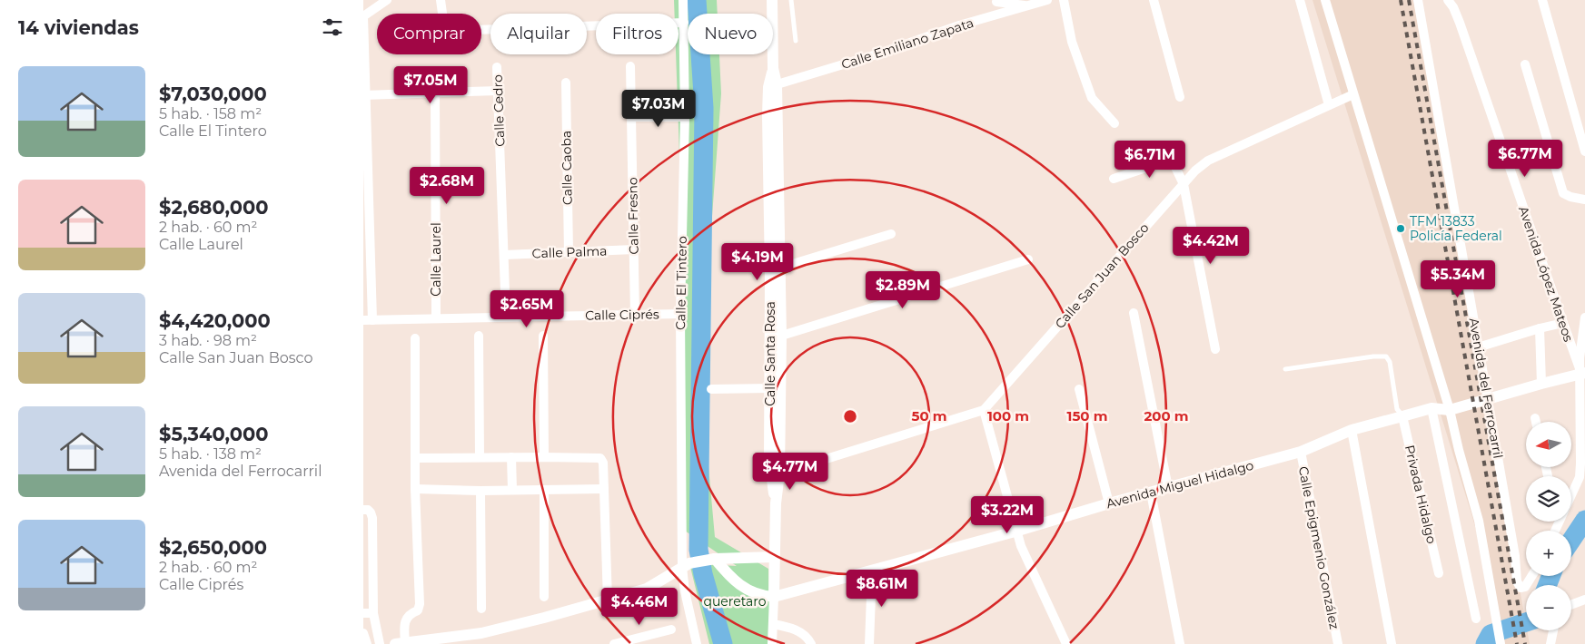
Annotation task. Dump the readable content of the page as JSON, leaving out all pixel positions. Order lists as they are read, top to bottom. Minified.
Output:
{"streets":{"street":["Calle Emiliano Zapata","Calle Cedro","Calle Caoba","Calle Fresno","Calle Palma","Calle Laurel","Avenida López Mateos","Calle San Juan Bosco","Calle El Tintero","Calle Ciprés","Calle Santa Rosa","Avenida del Ferrocarril","Avenida Miguel Hidalgo","Privada Hidalgo","Calle Epigmenio González"]},"crossings":[["Calle Emiliano Zapata","Calle Santa Rosa"],["Calle Cedro","Calle Palma"],["Calle Cedro","Calle Ciprés"],["Calle Caoba","Calle Palma"],["Calle Fresno","Calle Palma"],["Calle Fresno","Calle Ciprés"],["Calle Laurel","Calle Ciprés"],["Avenida López Mateos","Avenida Miguel Hidalgo"],["Calle El Tintero","Calle Ciprés"],["Calle Santa Rosa","Avenida Miguel Hidalgo"],["Avenida del Ferrocarril","Avenida Miguel Hidalgo"],["Avenida Miguel Hidalgo","Privada Hidalgo"],["Avenida Miguel Hidalgo","Calle Epigmenio González"]],"parks":["queretaro"],"places":["TFM 13833 Policía Federal"],"north":"left","page":{"heading":"14 viviendas","chip":["Comprar","Alquilar","Filtros","Nuevo"],"list":[{"name":"$7,030,000","note":"5 hab. · 158 m² · Calle El Tintero"},{"name":"$2,680,000","note":"2 hab. · 60 m² · Calle Laurel"},{"name":"$4,420,000","note":"3 hab. · 98 m² · Calle San Juan Bosco"},{"name":"$5,340,000","note":"5 hab. · 138 m² · Avenida del Ferrocarril"},{"name":"$2,650,000","note":"2 hab. · 60 m² · Calle Ciprés"}],"price":["$7.05M","$7.03M","$6.77M","$6.71M","$2.68M","$4.42M","$4.19M","$5.34M","$2.89M","$2.65M","$4.77M","$3.22M","$8.61M","$4.46M"],"map_buttons":["+","−"]},"rings":["50 m","100 m","150 m","200 m"]}
